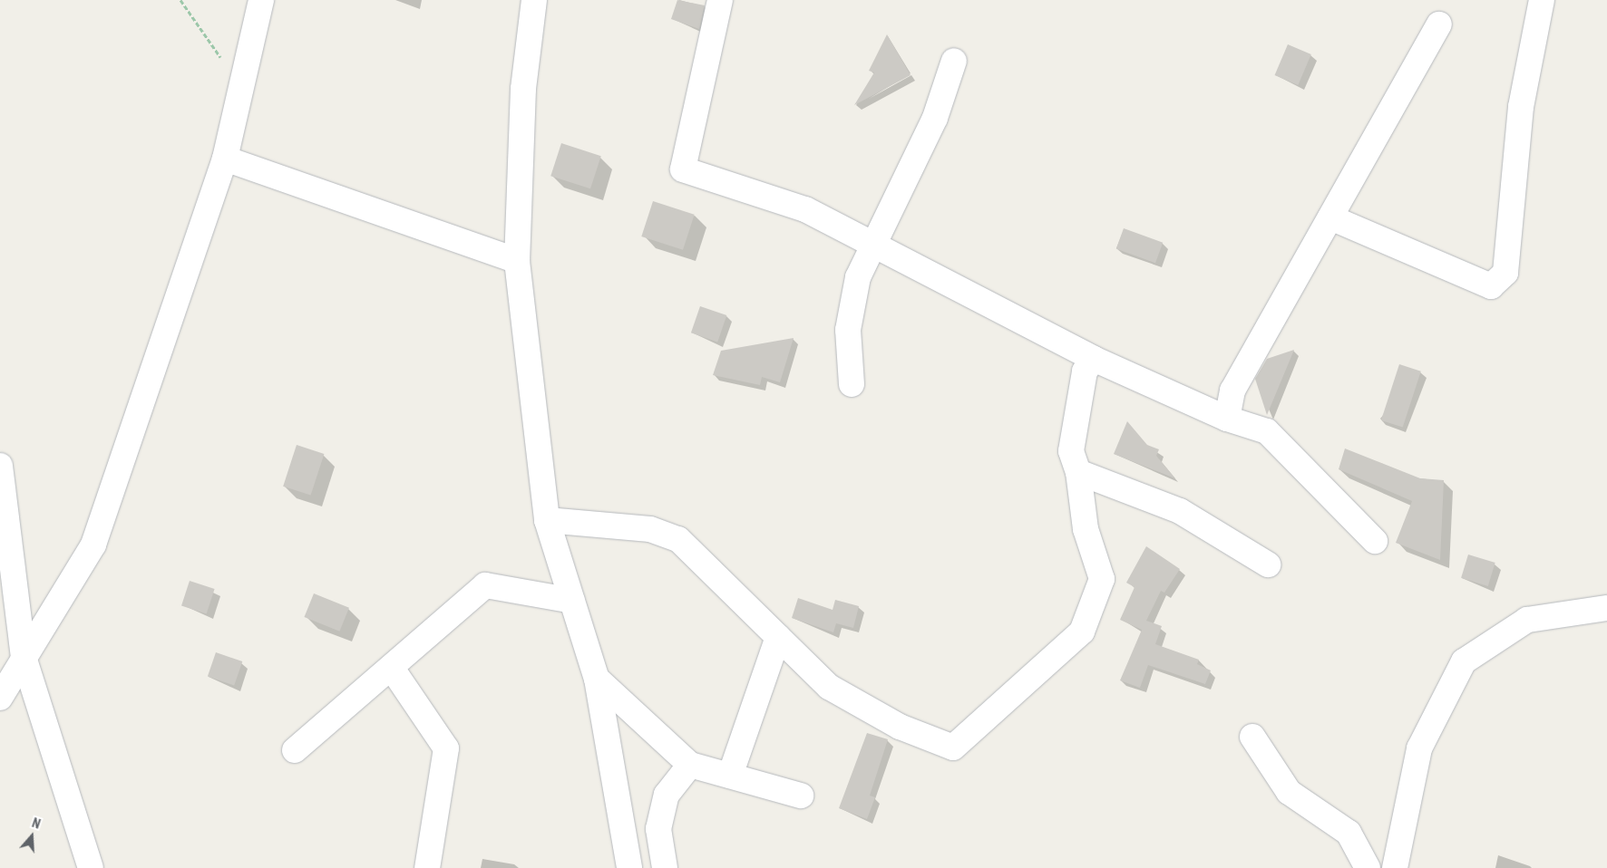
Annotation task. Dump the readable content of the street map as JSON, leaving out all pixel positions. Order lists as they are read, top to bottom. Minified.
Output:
{"north":"top"}
